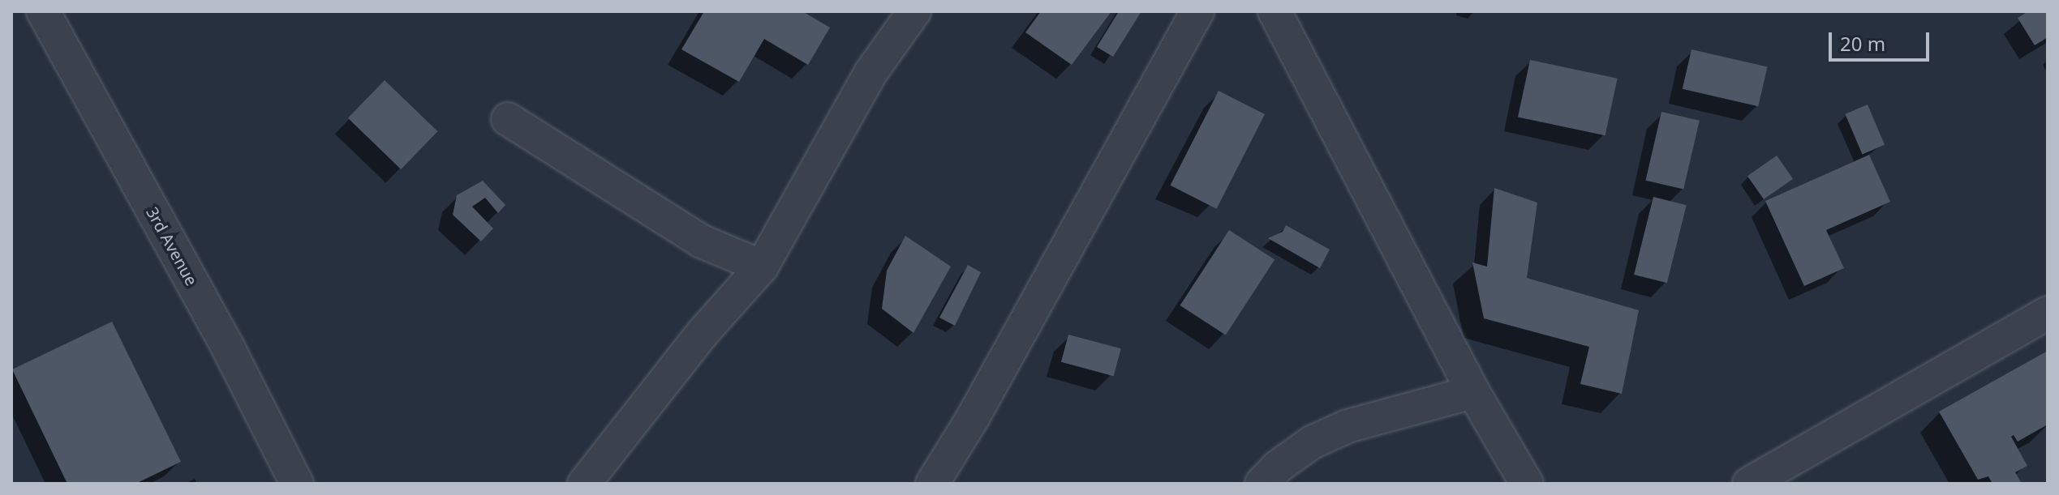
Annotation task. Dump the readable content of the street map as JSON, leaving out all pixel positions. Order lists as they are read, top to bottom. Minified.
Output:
{"streets":{"street":["3rd Avenue"]},"scale_bar":"20 m"}
